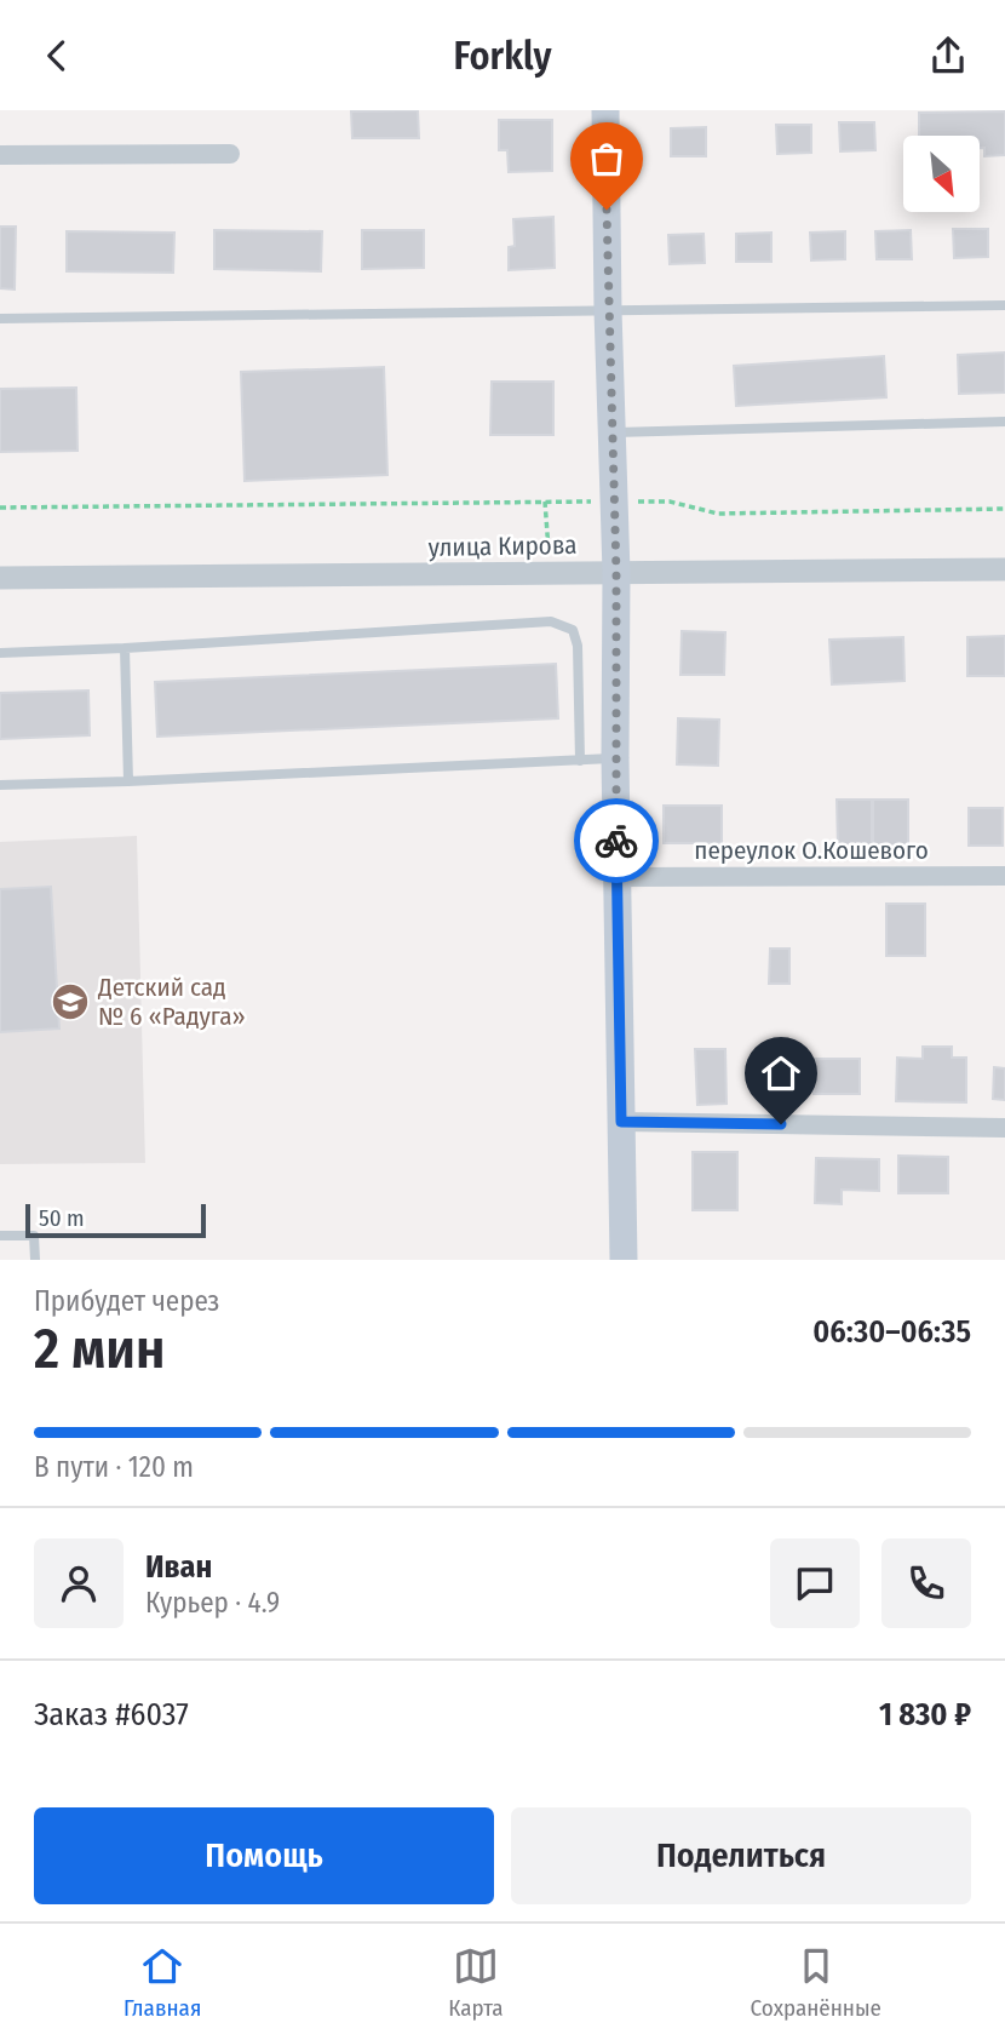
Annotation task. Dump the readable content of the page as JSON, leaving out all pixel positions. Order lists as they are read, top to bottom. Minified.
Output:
{"streets":{"street":["улица Кирова","переулок О.Кошевого"]},"places":{"school or university":["Детский сад № 6 «Радуга»"]},"scale_bar":"50 m","north":"bottom right","page":{"header":"Forkly","scale":"50 m","heading":["2 мин","Прибудет через","06:30–06:35"],"panel":["Иван","Курьер · 4.9","Заказ #6037","1 830 ₽"],"bar":"В пути · 120 m","buttons":["Помощь","Поделиться"],"tabs":["Главная","Карта","Сохранённые"]}}
